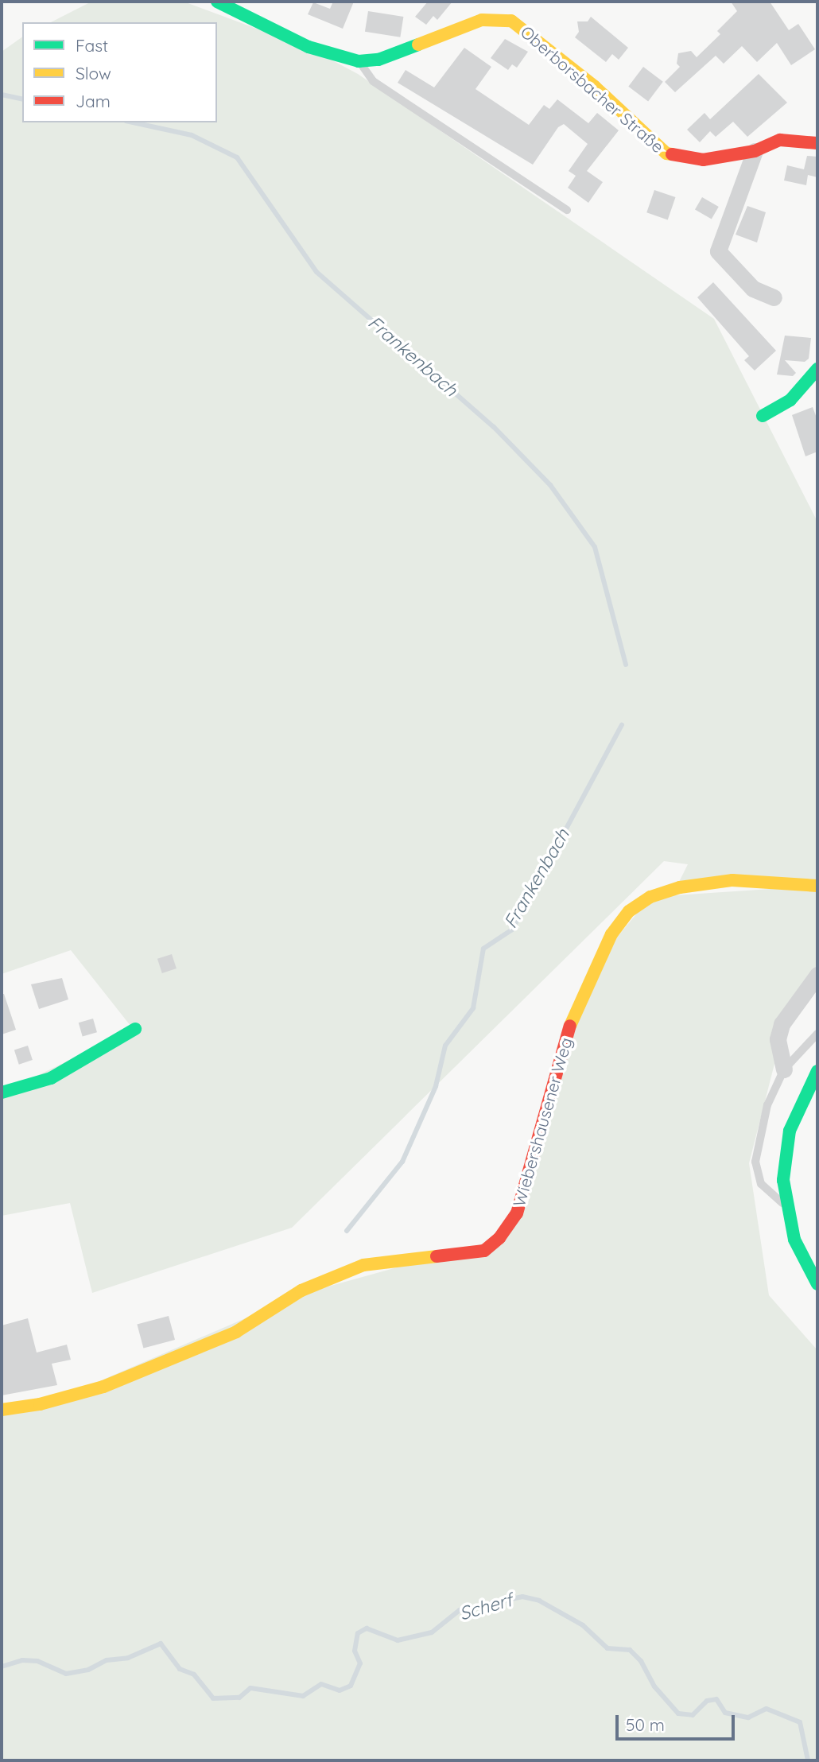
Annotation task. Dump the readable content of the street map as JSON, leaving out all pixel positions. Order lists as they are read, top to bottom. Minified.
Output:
{"streets":{"street":["Oberborsbacher Straße","Wiebershausener Weg"]},"water":["Frankenbach","Scherf"],"legend":["Fast","Slow","Jam"],"scale_bar":"50 m"}
